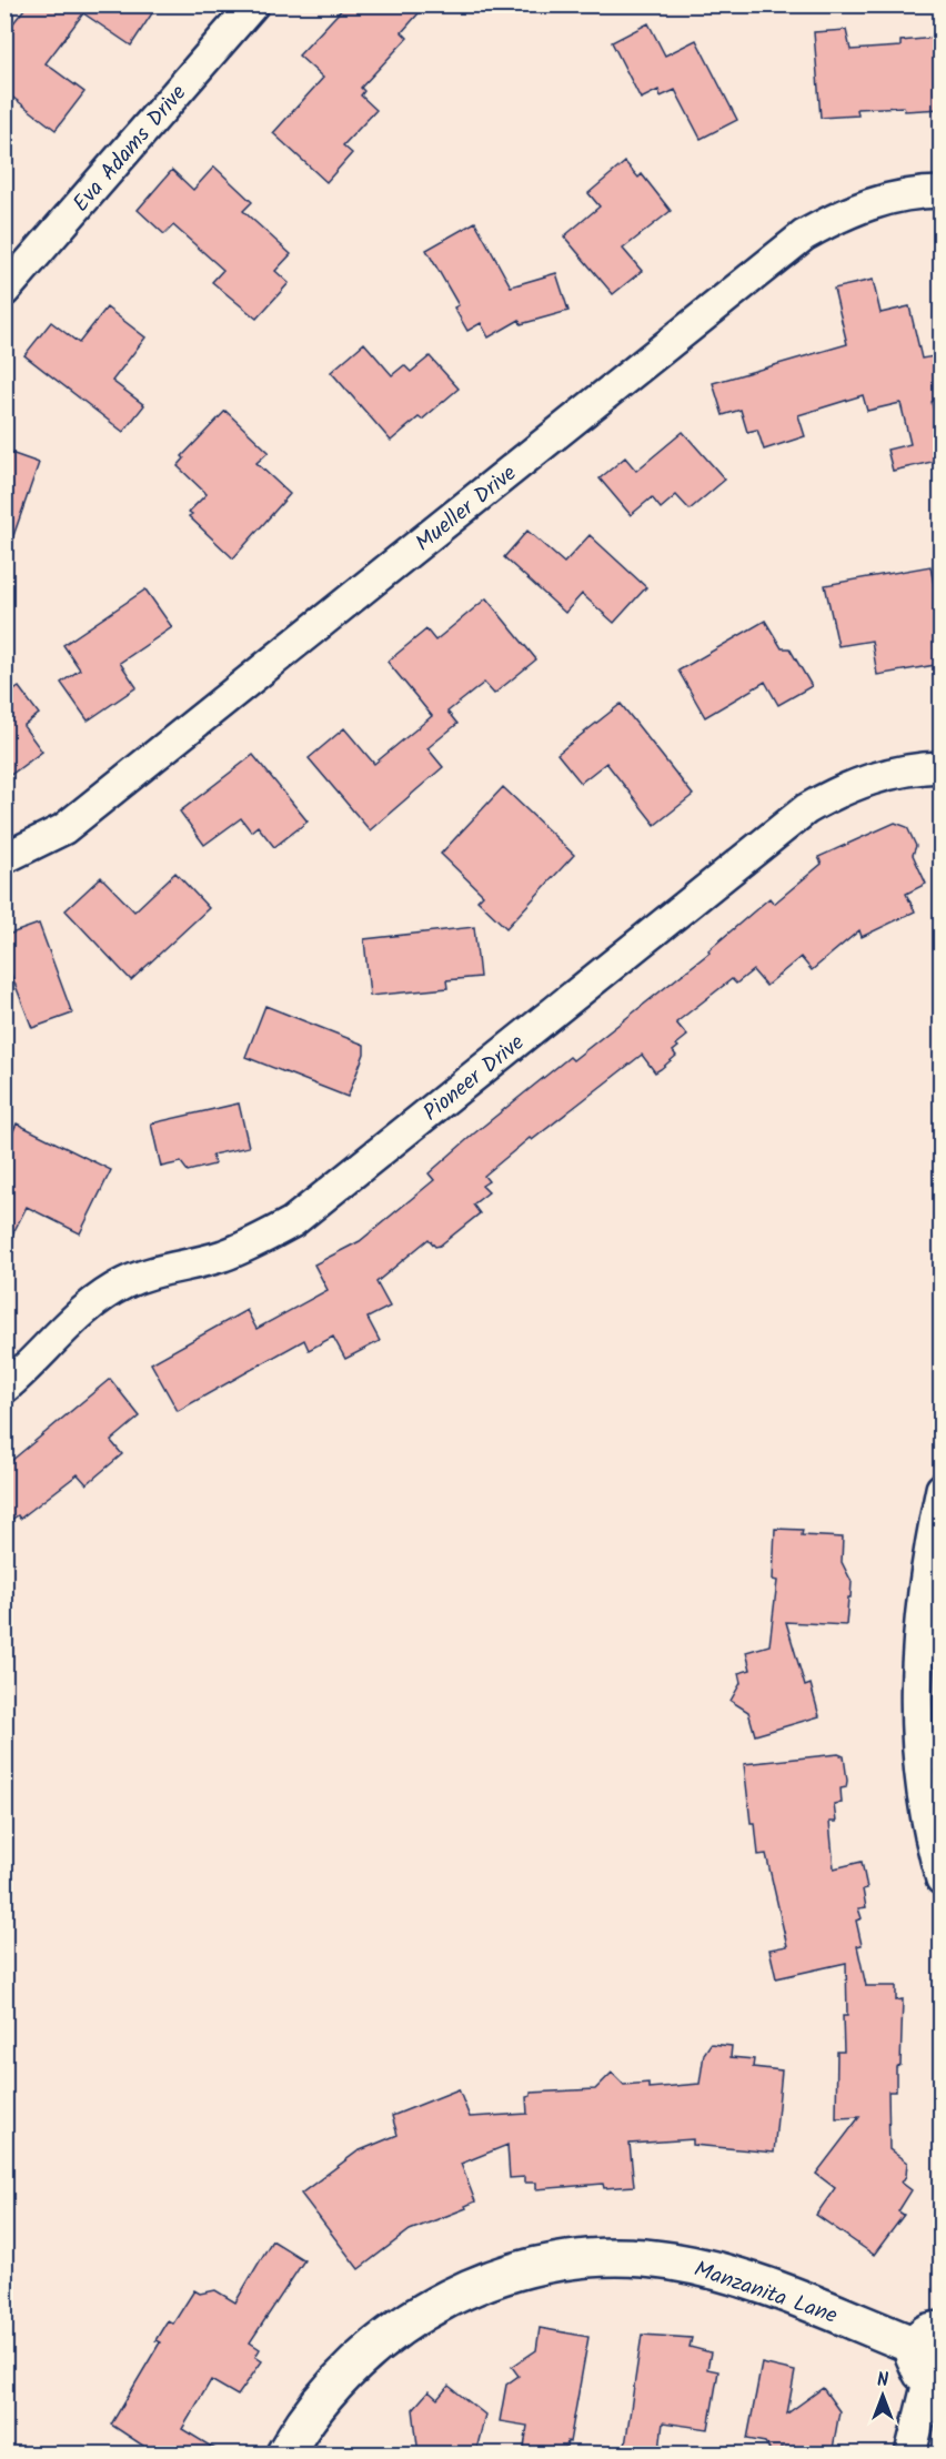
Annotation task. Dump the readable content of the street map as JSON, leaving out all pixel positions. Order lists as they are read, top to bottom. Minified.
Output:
{"streets":{"street":["Eva Adams Drive","Mueller Drive","Pioneer Drive","Manzanita Lane"]},"north":"top"}
